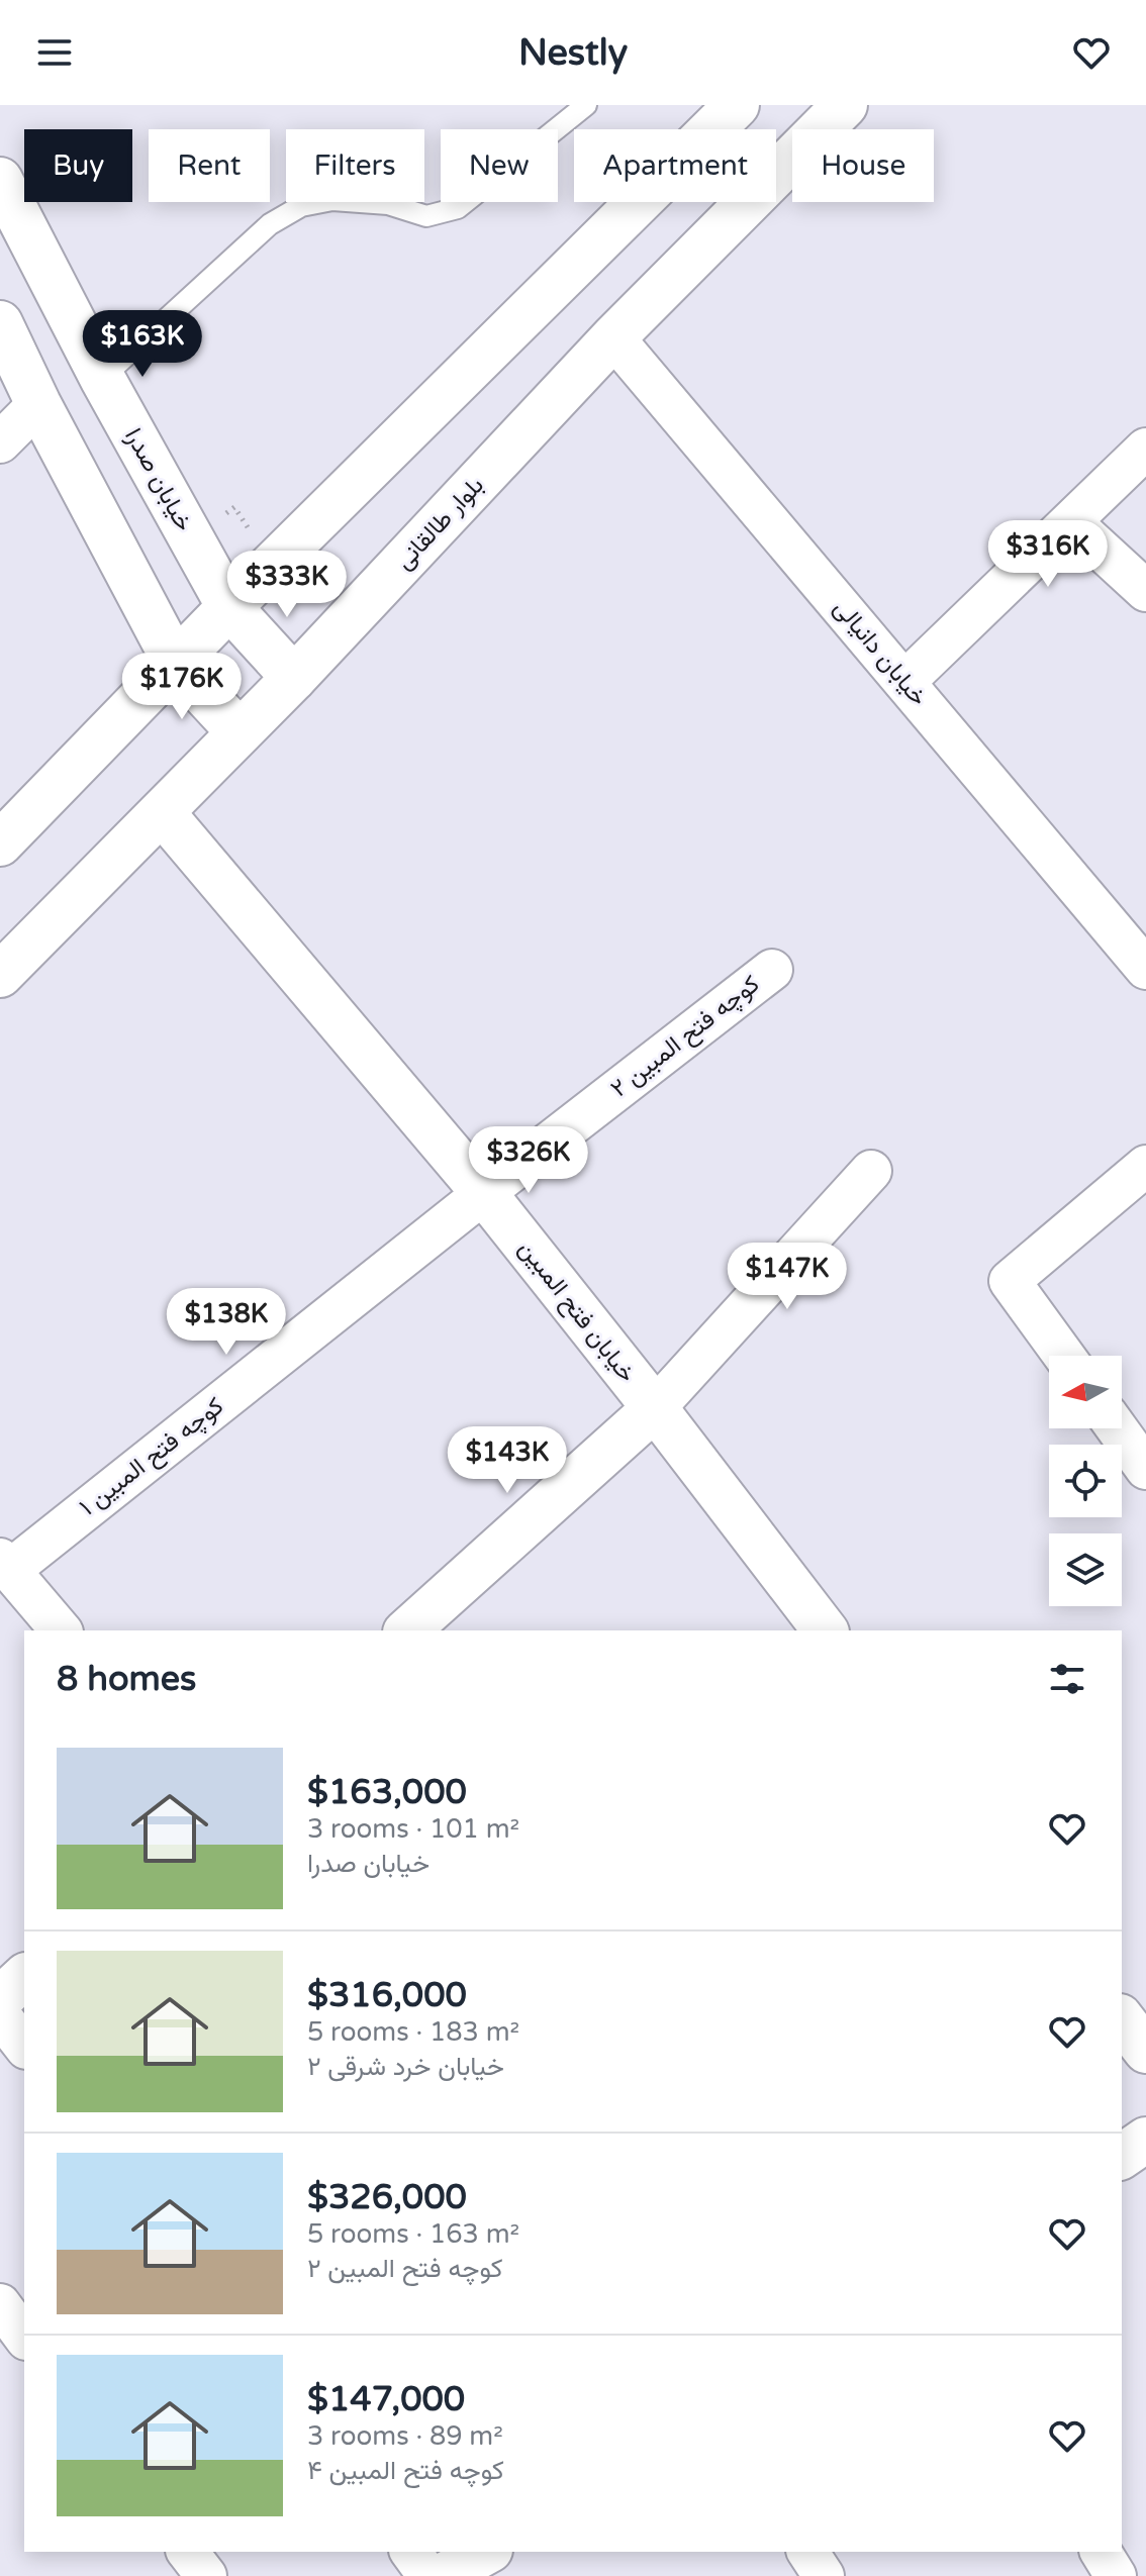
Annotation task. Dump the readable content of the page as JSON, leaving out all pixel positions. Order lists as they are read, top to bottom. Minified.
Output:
{"streets":{"street":["خیابان صدرا","بلوار طالقانی","خیابان دانیالی","کوچه فتح المبین ۲","خیابان فتح المبین","کوچه فتح المبین ۱"]},"crossings":[["خیابان صدرا","بلوار طالقانی"],["بلوار طالقانی","خیابان دانیالی"],["بلوار طالقانی","خیابان فتح المبین"],["کوچه فتح المبین ۲","خیابان فتح المبین"],["کوچه فتح المبین ۲","کوچه فتح المبین ۱"],["خیابان فتح المبین","کوچه فتح المبین ۱"]],"north":"left","page":{"header":"Nestly","chip":["Buy","Rent","Filters","New","Apartment","House"],"price":["$163K","$316K","$333K","$176K","$326K","$147K","$138K","$143K"],"heading":"8 homes","list":[{"name":"$163,000","note":"3 rooms · 101 m² · خیابان صدرا"},{"name":"$316,000","note":"5 rooms · 183 m² · خیابان خرد شرقی ۲"},{"name":"$326,000","note":"5 rooms · 163 m² · کوچه فتح المبین ۲"},{"name":"$147,000","note":"3 rooms · 89 m² · کوچه فتح المبین ۴"}]}}
